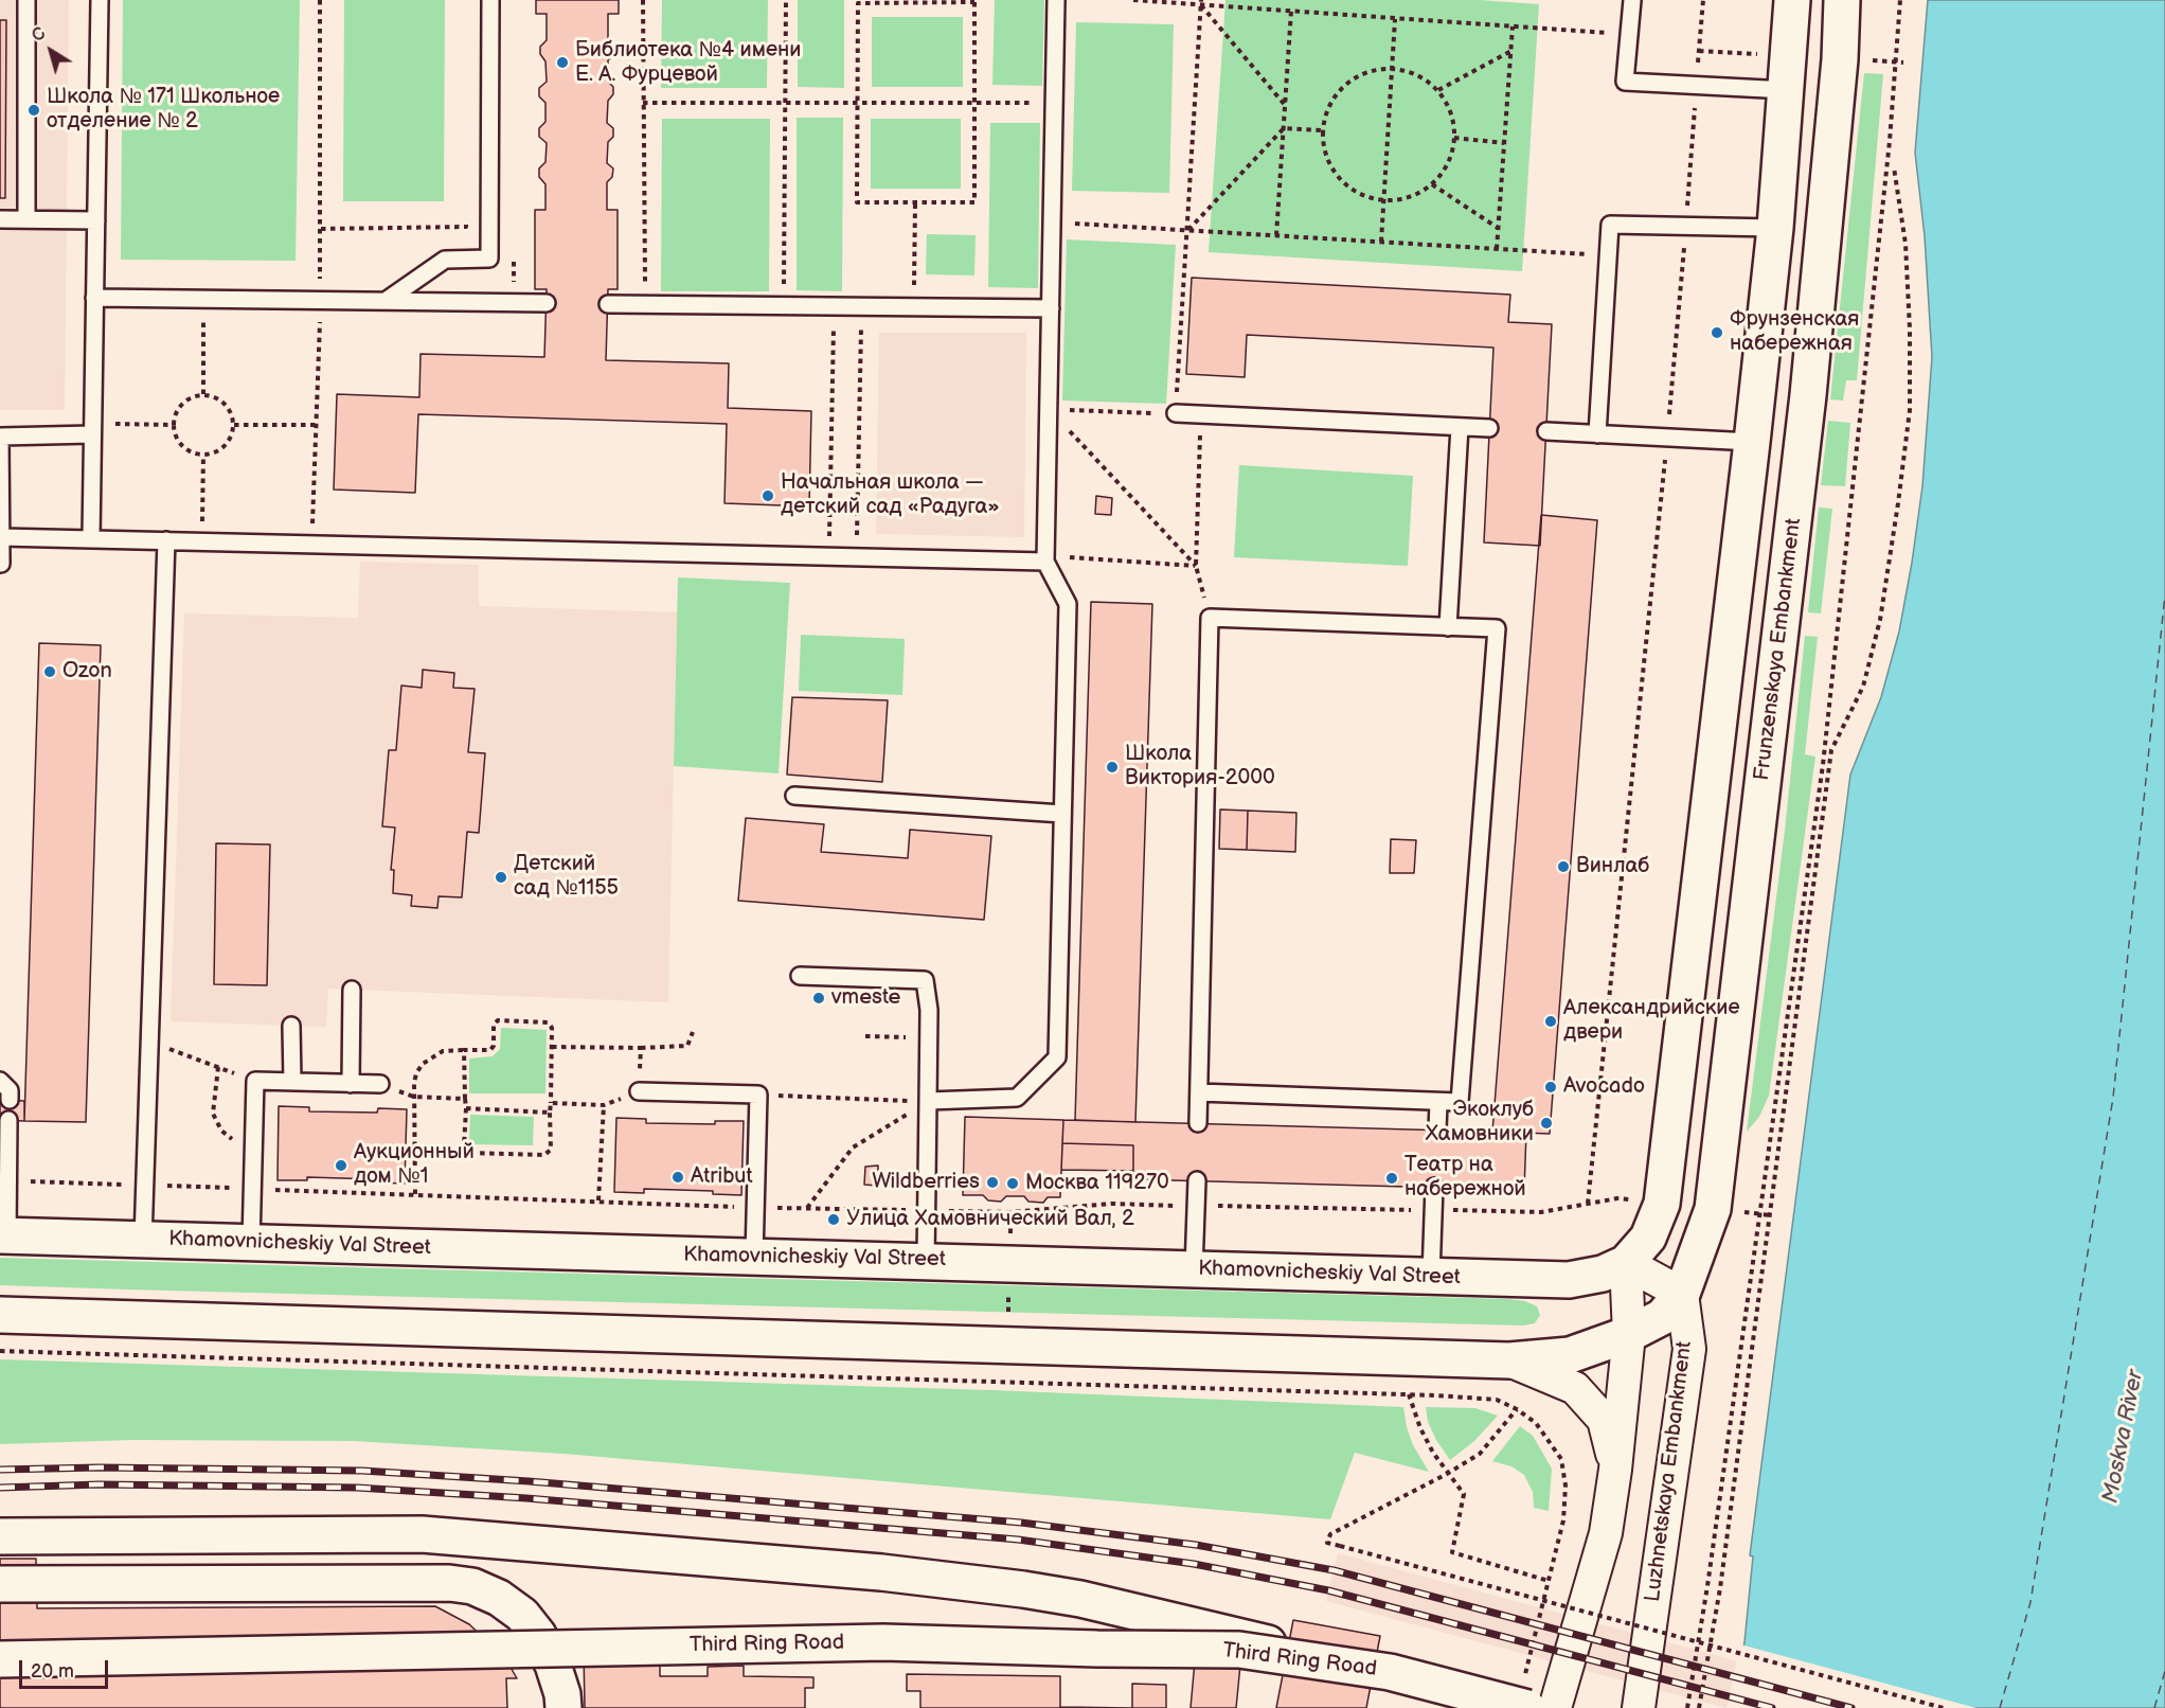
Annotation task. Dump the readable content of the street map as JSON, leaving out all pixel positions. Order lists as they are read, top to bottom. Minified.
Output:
{"streets":{"main road":["Frunzenskaya Embankment","Khamovnicheskiy Val Street","Third Ring Road"],"street":["Luzhnetskaya Embankment"]},"crossings":[["Frunzenskaya Embankment","Luzhnetskaya Embankment"]],"water":["Moskva River"],"places":["Библиотека №4 имени Е. А. Фурцевой","Школа № 171 Школьное отделение № 2","Фрунзенская набережная","Начальная школа — детский сад «Радуга»","Ozon","Школа Виктория-2000","Винлаб","Детский сад №1155","vmeste","Александрийские двери","Avocado","Экоклуб Хамовники","Аукционный дом №1","Atribut","Театр на набережной","Wildberries","Москва 119270","Улица Хамовнический Вал, 2"],"scale_bar":"20 m","north":"top left"}
